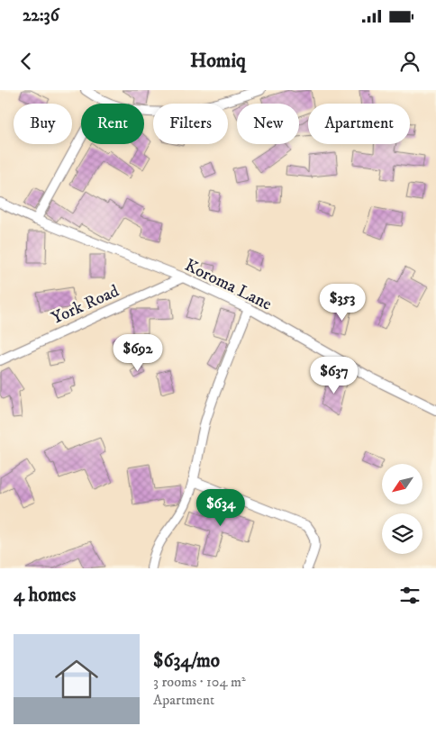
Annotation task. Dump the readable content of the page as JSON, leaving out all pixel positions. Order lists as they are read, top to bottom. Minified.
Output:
{"streets":{"street":["Koroma Lane","York Road"]},"crossings":[["Koroma Lane","York Road"]],"north":"bottom left","page":{"status":"22:36","header":"Homiq","chip":["Buy","Rent","Filters","New","Apartment"],"price":["$353","$692","$637","$634"],"heading":"4 homes","list":[{"name":"$634/mo","note":"3 rooms · 104 m² · Apartment"}]}}
